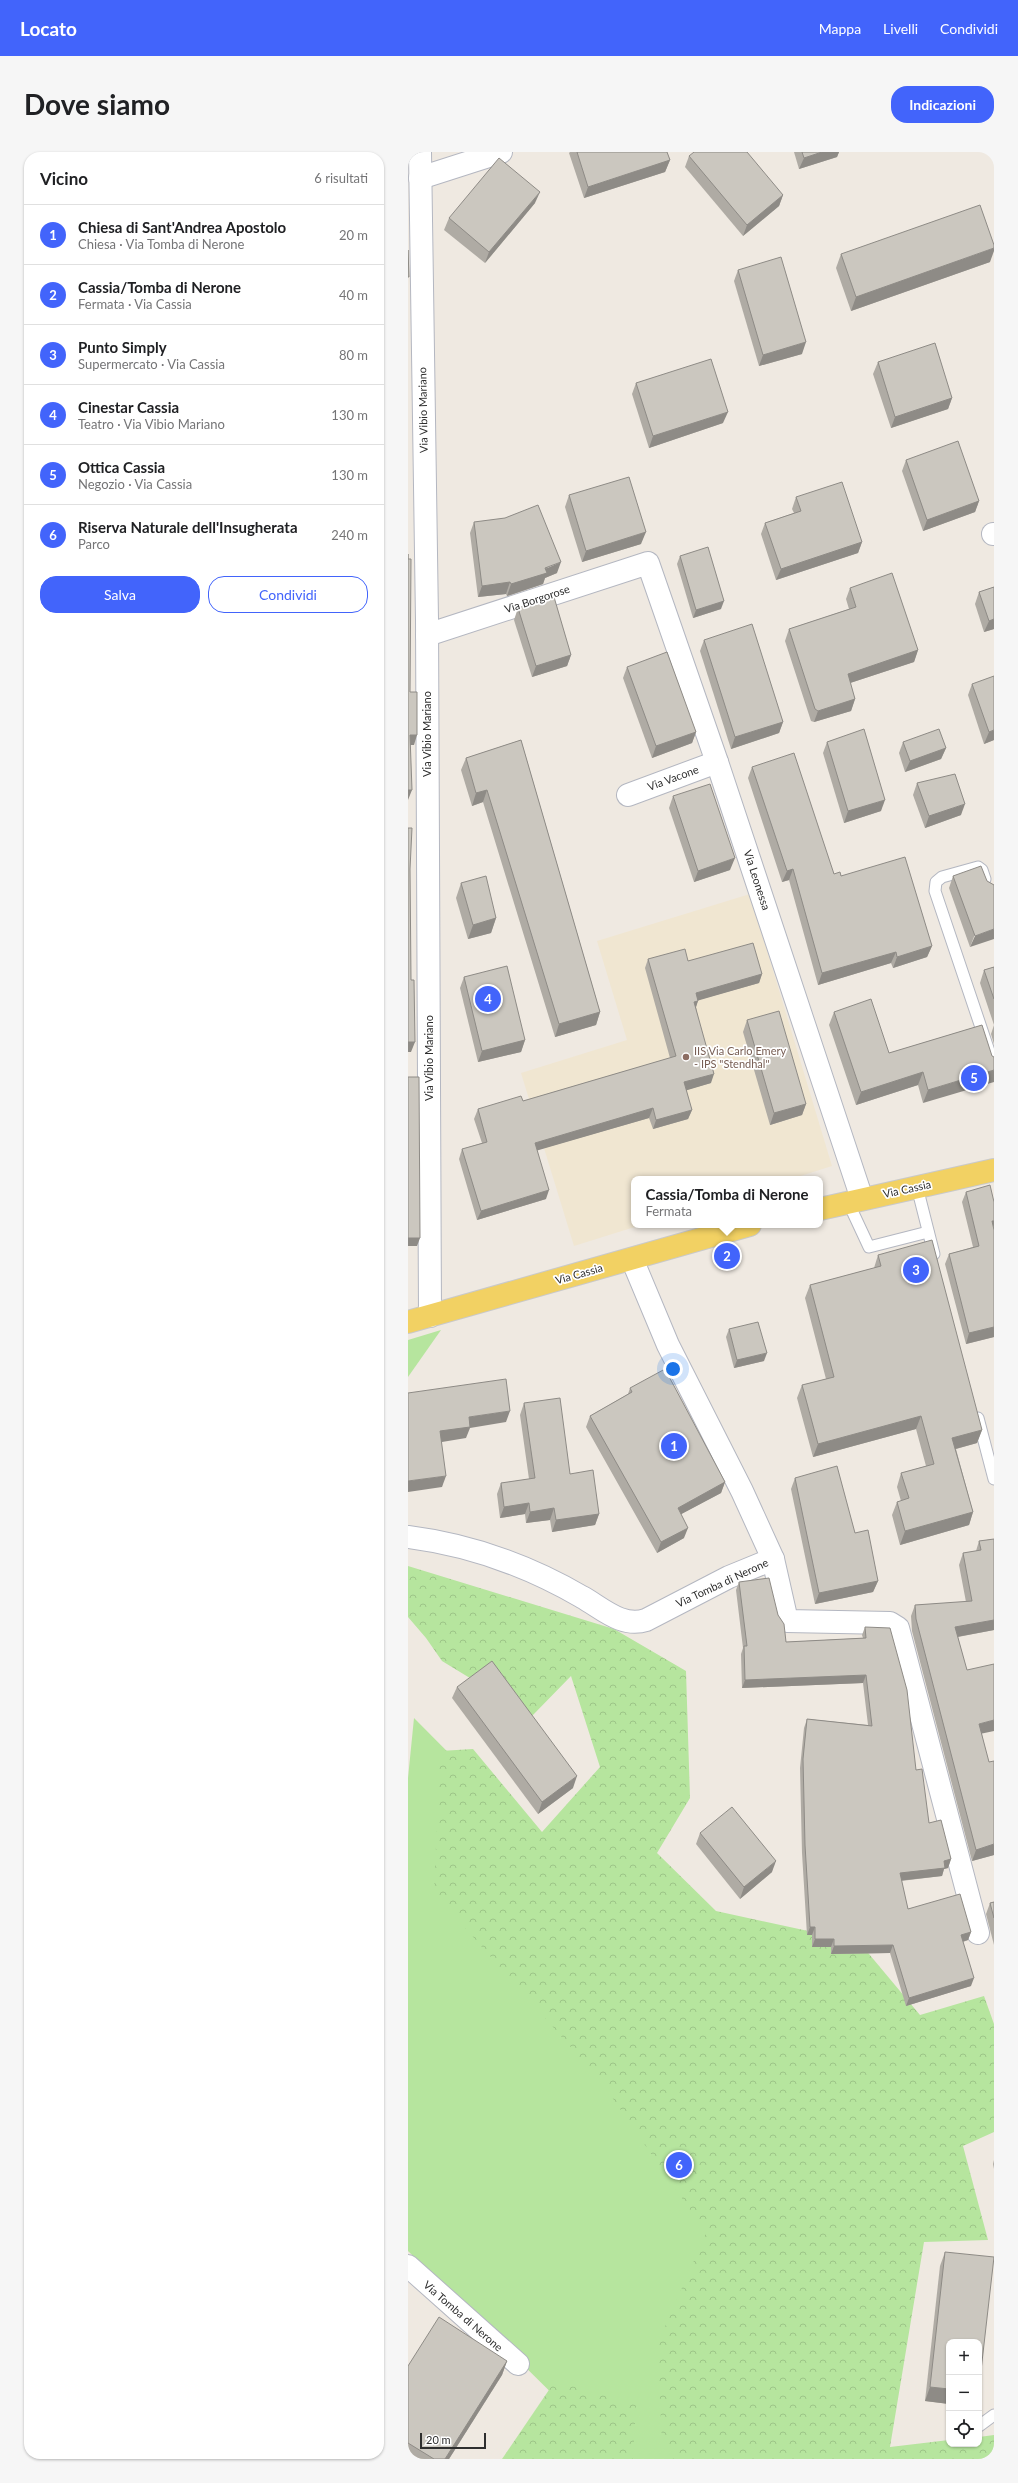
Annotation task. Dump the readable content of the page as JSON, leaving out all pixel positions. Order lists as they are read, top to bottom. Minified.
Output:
{"streets":{"main road":["Via Cassia"],"street":["Via Vibio Mariano","Via Borgorose","Via Vacone","Via Leonessa","Via Tomba di Nerone"]},"crossings":[["Via Vibio Mariano","Via Borgorose"],["Via Vibio Mariano","Via Cassia"],["Via Borgorose","Via Leonessa"],["Via Vacone","Via Leonessa"],["Via Leonessa","Via Cassia"],["Via Cassia","Via Tomba di Nerone"]],"places":["IIS Via Carlo Emery - IPS \"Stendhal\""],"scale_bar":"20 m","page":{"header":"Locato","nav":["Mappa","Livelli","Condividi"],"buttons":["Indicazioni",["Salva","Condividi"]],"title":"Dove siamo","heading":["Vicino","6 risultati"],"list":[{"mark":"1","name":"Chiesa di Sant'Andrea Apostolo","note":"Chiesa · Via Tomba di Nerone","value":"20 m"},{"mark":"2","name":"Cassia/Tomba di Nerone","note":"Fermata · Via Cassia","value":"40 m"},{"mark":"3","name":"Punto Simply","note":"Supermercato · Via Cassia","value":"80 m"},{"mark":"4","name":"Cinestar Cassia","note":"Teatro · Via Vibio Mariano","value":"130 m"},{"mark":"5","name":"Ottica Cassia","note":"Negozio · Via Cassia","value":"130 m"},{"mark":"6","name":"Riserva Naturale dell'Insugherata","note":"Parco","value":"240 m"}],"pins":["4","5","2","3","1","6"],"popup":["Cassia/Tomba di Nerone","Fermata"],"map_buttons":["+","−"],"scale":"20 m"}}
